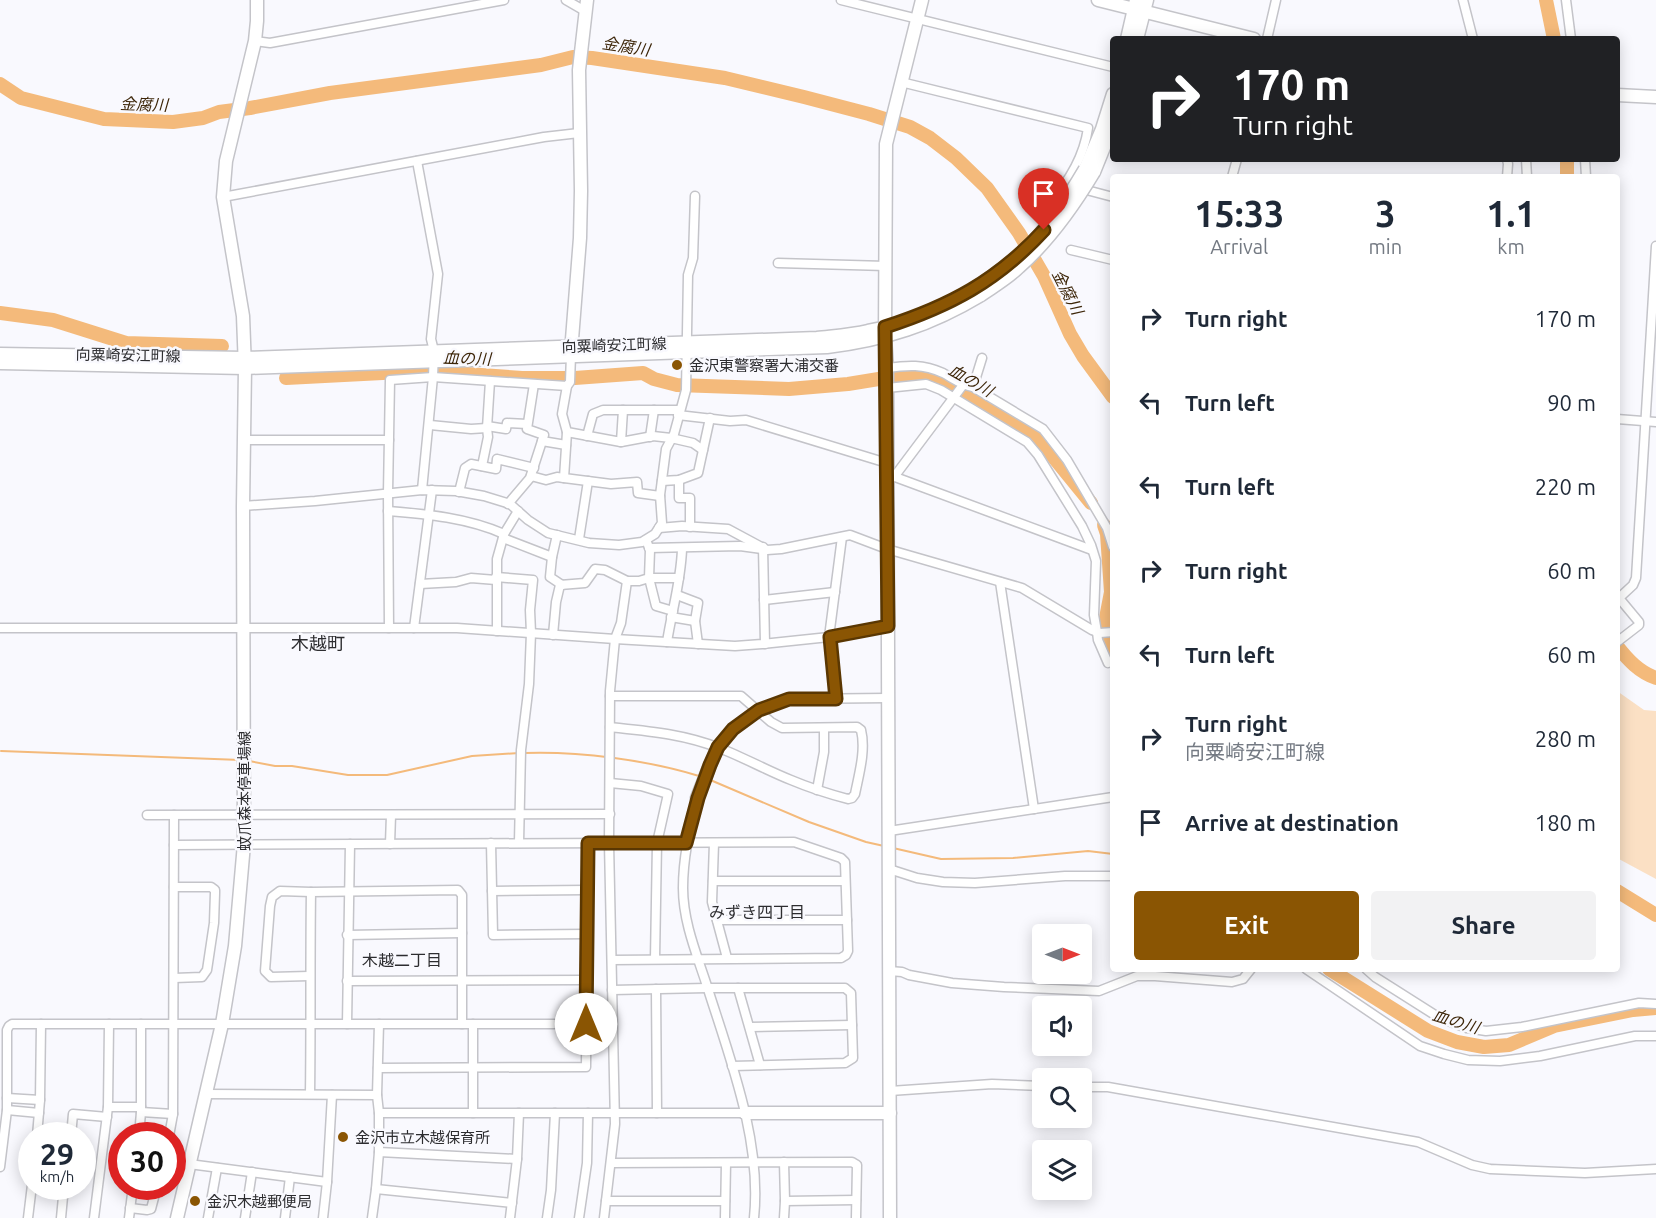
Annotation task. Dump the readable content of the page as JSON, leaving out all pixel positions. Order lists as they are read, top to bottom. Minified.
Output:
{"streets":{"main road":["向粟崎安江町線","蚊爪森本停車場線"]},"crossings":[["向粟崎安江町線","蚊爪森本停車場線"]],"districts":["木越町","みずき四丁目","木越二丁目"],"water":["金腐川","血の川"],"places":["金沢東警察署大浦交番","金沢市立木越保育所","金沢木越郵便局"],"north":"right","page":{"turn":["170 m","Turn right"],"eta":["15:33","Arrival","3","min","1.1","km"],"list":[{"name":"Turn right","value":"170 m"},{"name":"Turn left","value":"90 m"},{"name":"Turn left","value":"220 m"},{"name":"Turn right","value":"60 m"},{"name":"Turn left","value":"60 m"},{"name":"Turn right","note":"向粟崎安江町線","value":"280 m"},{"name":"Arrive at destination","value":"180 m"}],"buttons":["Exit","Share"],"speed":"29 km/h","limit":"30"}}
